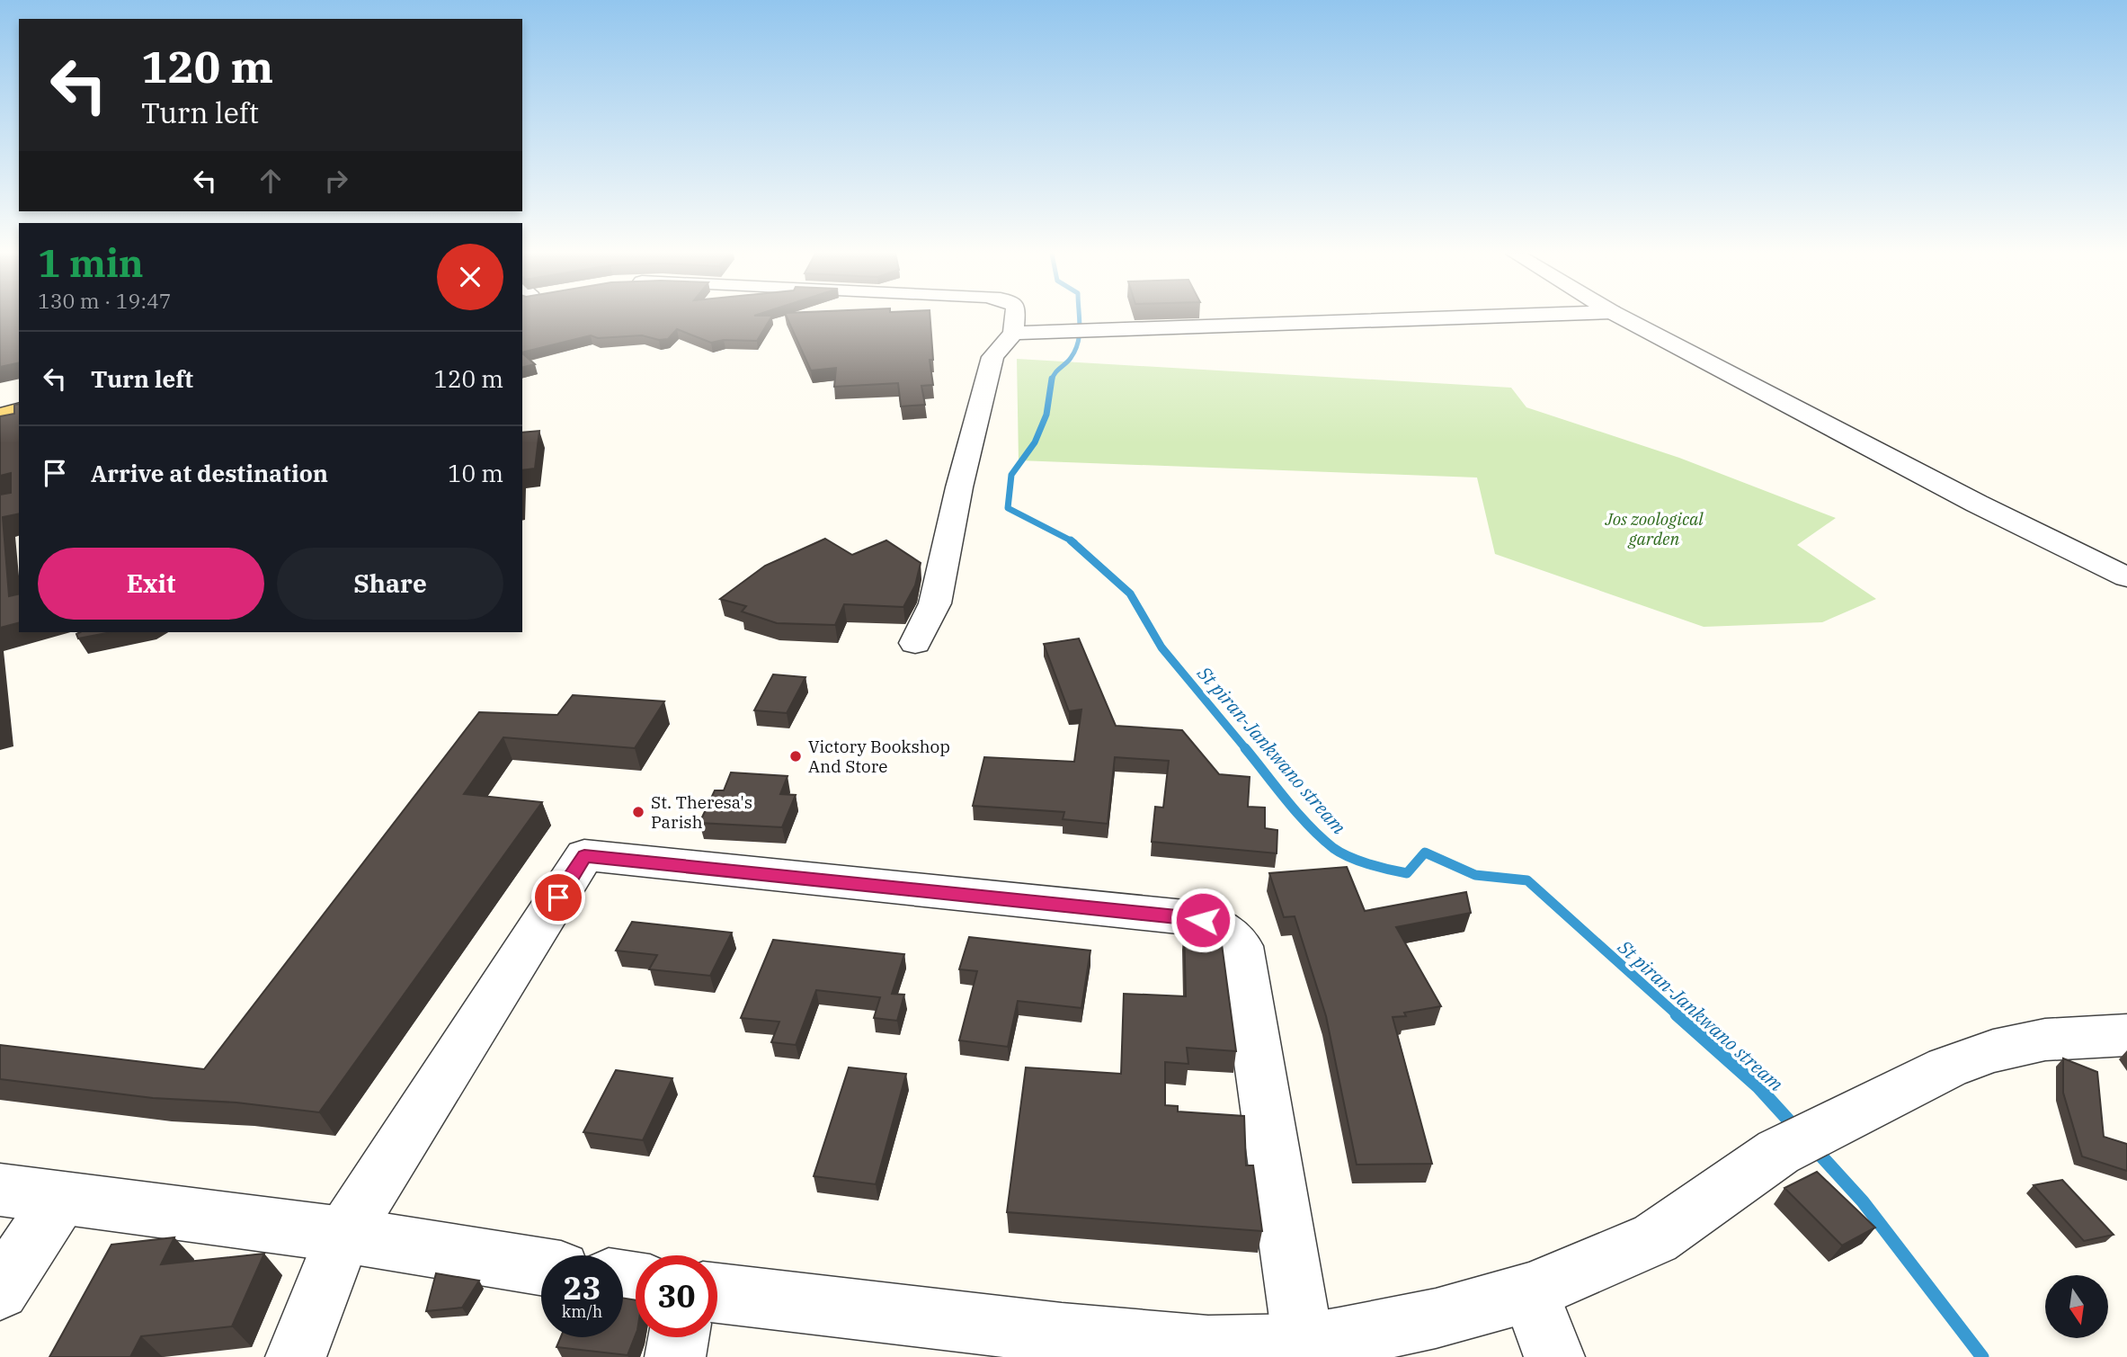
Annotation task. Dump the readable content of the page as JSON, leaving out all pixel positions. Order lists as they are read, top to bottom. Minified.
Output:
{"water":["St piran-Jankwano stream"],"parks":["Jos zoological garden"],"places":["Victory Bookshop And Store","St. Theresa's Parish"],"north":"bottom","page":{"turn":["120 m","Turn left"],"heading":["1 min","130 m · 19:47"],"list":[{"name":"Turn left","value":"120 m"},{"name":"Arrive at destination","value":"10 m"}],"buttons":["Exit","Share"],"speed":"23 km/h","limit":"30"}}
